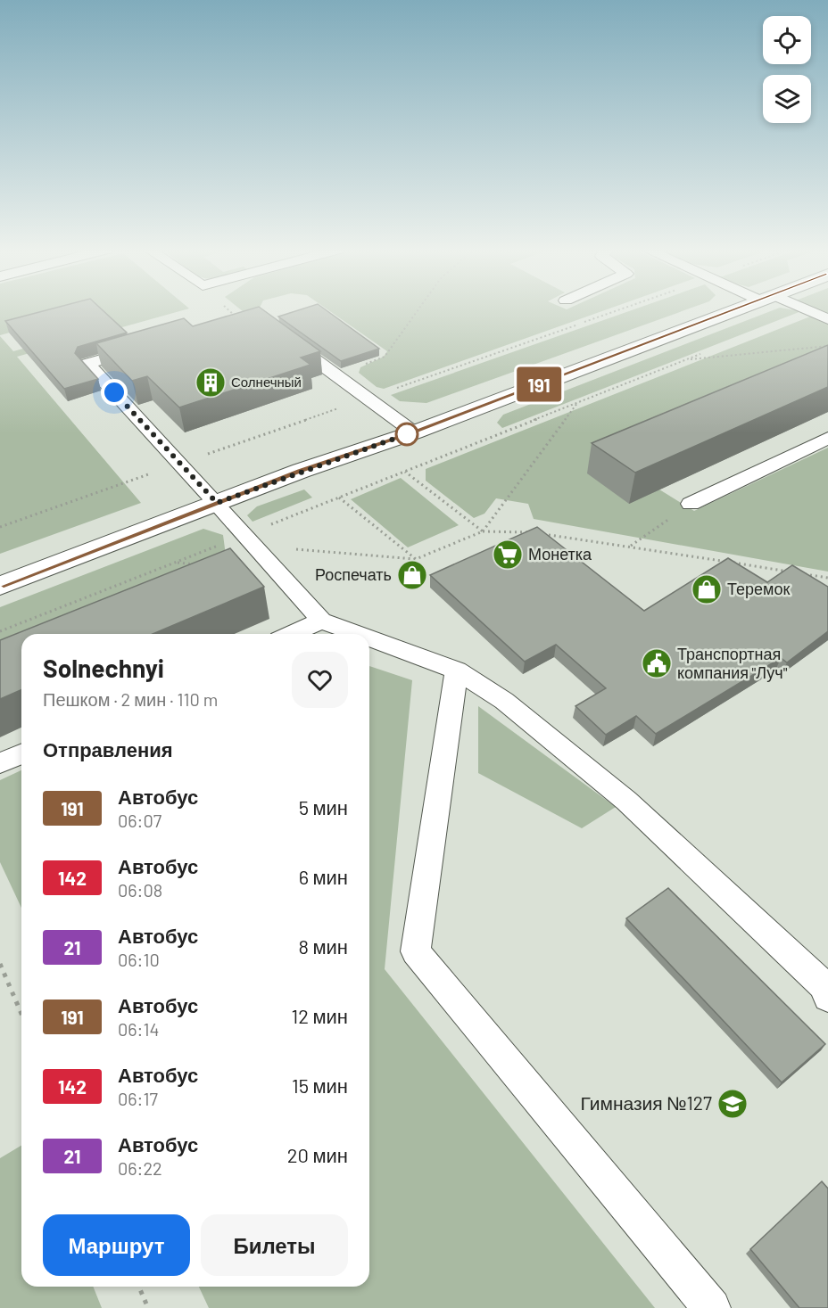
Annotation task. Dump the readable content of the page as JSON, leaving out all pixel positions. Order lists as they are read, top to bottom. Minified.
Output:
{"places":{"building":["Солнечный"],"supermarket":["Монетка"],"shop":["Роспечать","Теремок"],"public building":["Транспортная компания \"Луч\""],"school or university":["Гимназия №127"]},"lines":["bus line 191"],"page":{"on_map":"191","heading":[["Solnechnyi","Пешком · 2 мин · 110 m"],"Отправления"],"list":[{"mark":"191","name":"Автобус","note":"06:07","value":"5 мин"},{"mark":"142","name":"Автобус","note":"06:08","value":"6 мин"},{"mark":"21","name":"Автобус","note":"06:10","value":"8 мин"},{"mark":"191","name":"Автобус","note":"06:14","value":"12 мин"},{"mark":"142","name":"Автобус","note":"06:17","value":"15 мин"},{"mark":"21","name":"Автобус","note":"06:22","value":"20 мин"}],"buttons":["Маршрут","Билеты"]}}
